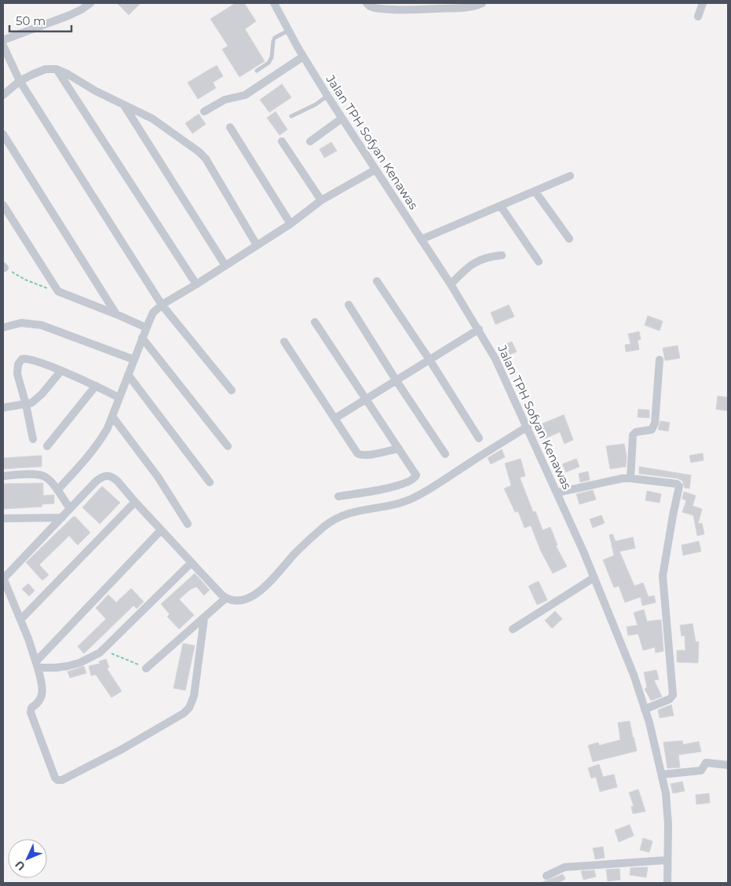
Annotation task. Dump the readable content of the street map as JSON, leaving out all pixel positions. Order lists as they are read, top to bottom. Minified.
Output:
{"streets":{"street":["Jalan TPH Sofyan Kenawas"]},"scale_bar":"50 m","north":"bottom left"}
